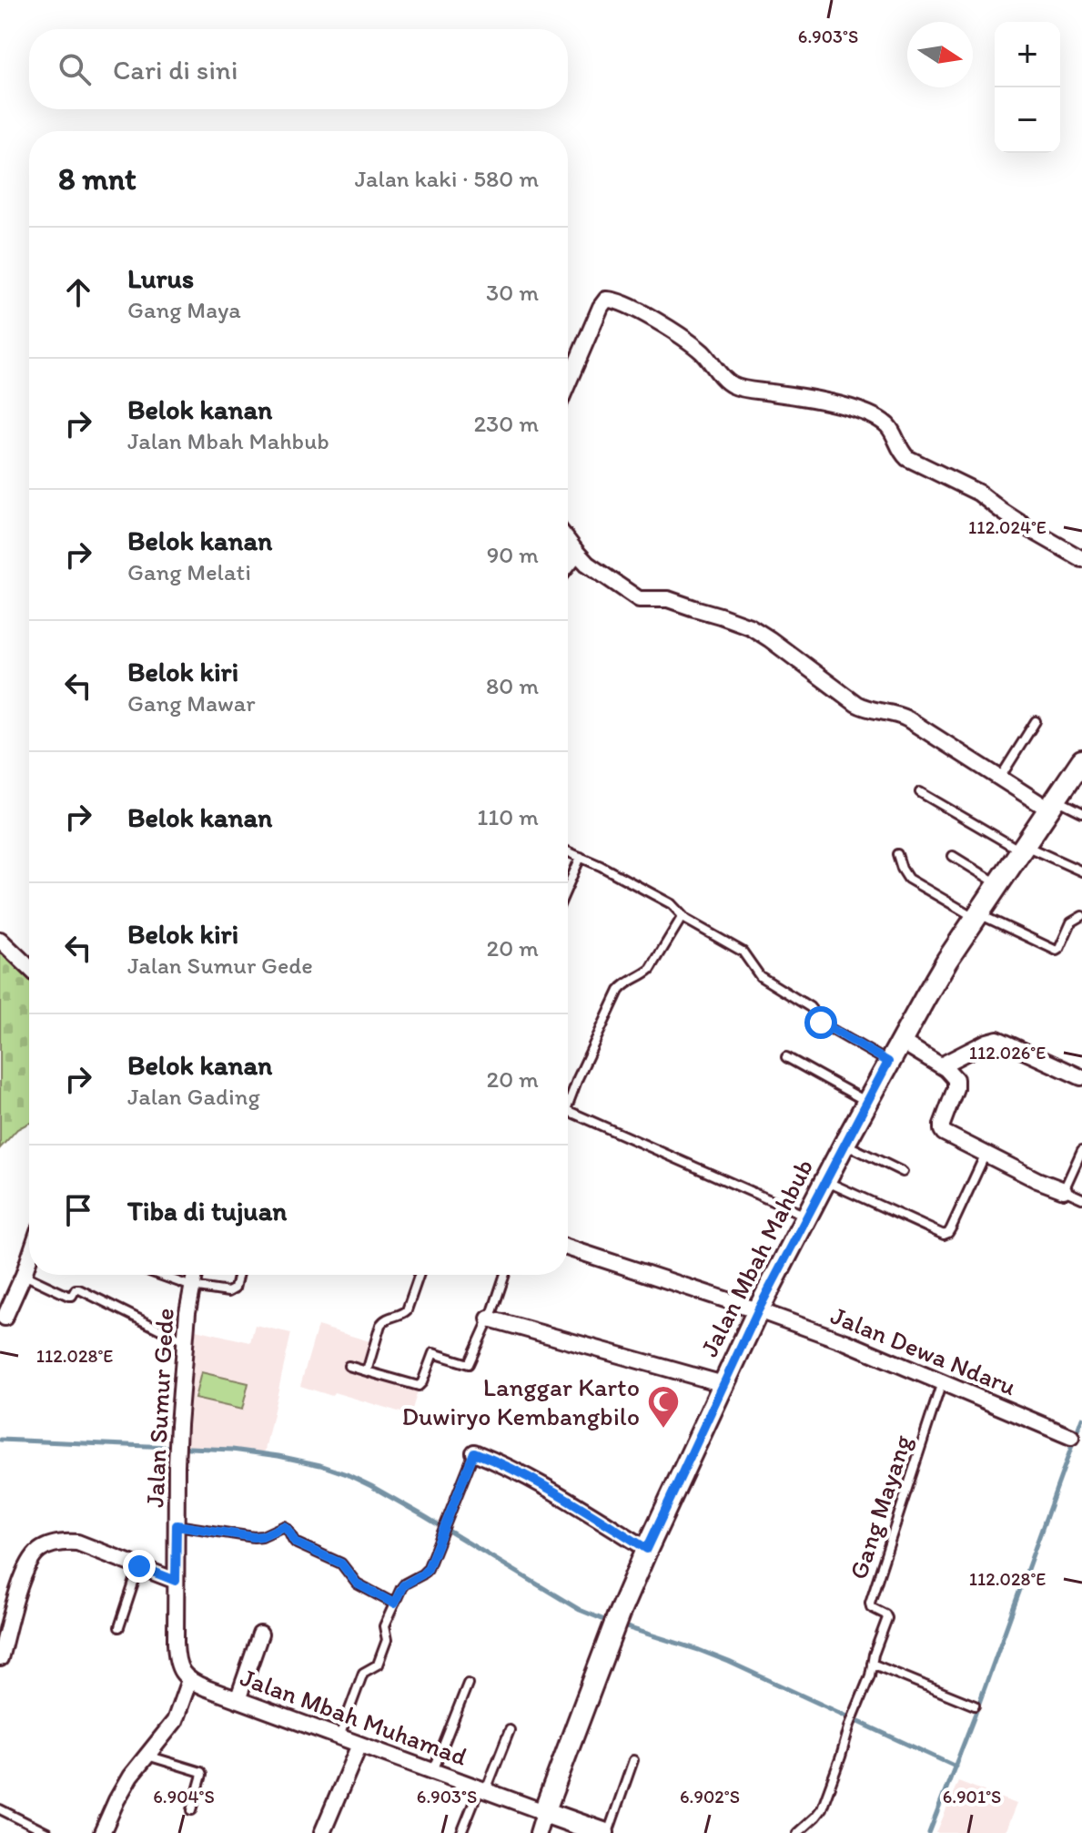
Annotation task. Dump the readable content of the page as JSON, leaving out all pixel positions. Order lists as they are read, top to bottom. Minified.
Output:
{"streets":{"street":["Jalan Mbah Mahbub","Jalan Dewa Ndaru","Jalan Sumur Gede","Jalan Mbah Muhamad"],"lane":["Gang Mayang"]},"crossings":[["Jalan Mbah Mahbub","Jalan Dewa Ndaru"],["Jalan Mbah Mahbub","Jalan Mbah Muhamad"],["Jalan Dewa Ndaru","Gang Mayang"],["Jalan Sumur Gede","Jalan Mbah Muhamad"]],"places":{"mosque":["Langgar Karto Duwiryo Kembangbilo"]},"north":"right","page":{"map_buttons":["+","−"],"search":"Cari di sini","heading":["8 mnt","Jalan kaki · 580 m"],"list":[["Lurus","Gang Maya","30 m"],["Belok kanan","Jalan Mbah Mahbub","230 m"],["Belok kanan","Gang Melati","90 m"],["Belok kiri","Gang Mawar","80 m"],["Belok kanan","110 m"],["Belok kiri","Jalan Sumur Gede","20 m"],["Belok kanan","Jalan Gading","20 m"],"Tiba di tujuan"]},"coordinates":["6.903°S","112.024°E","112.026°E","112.028°E","6.904°S","6.902°S","6.901°S"]}
